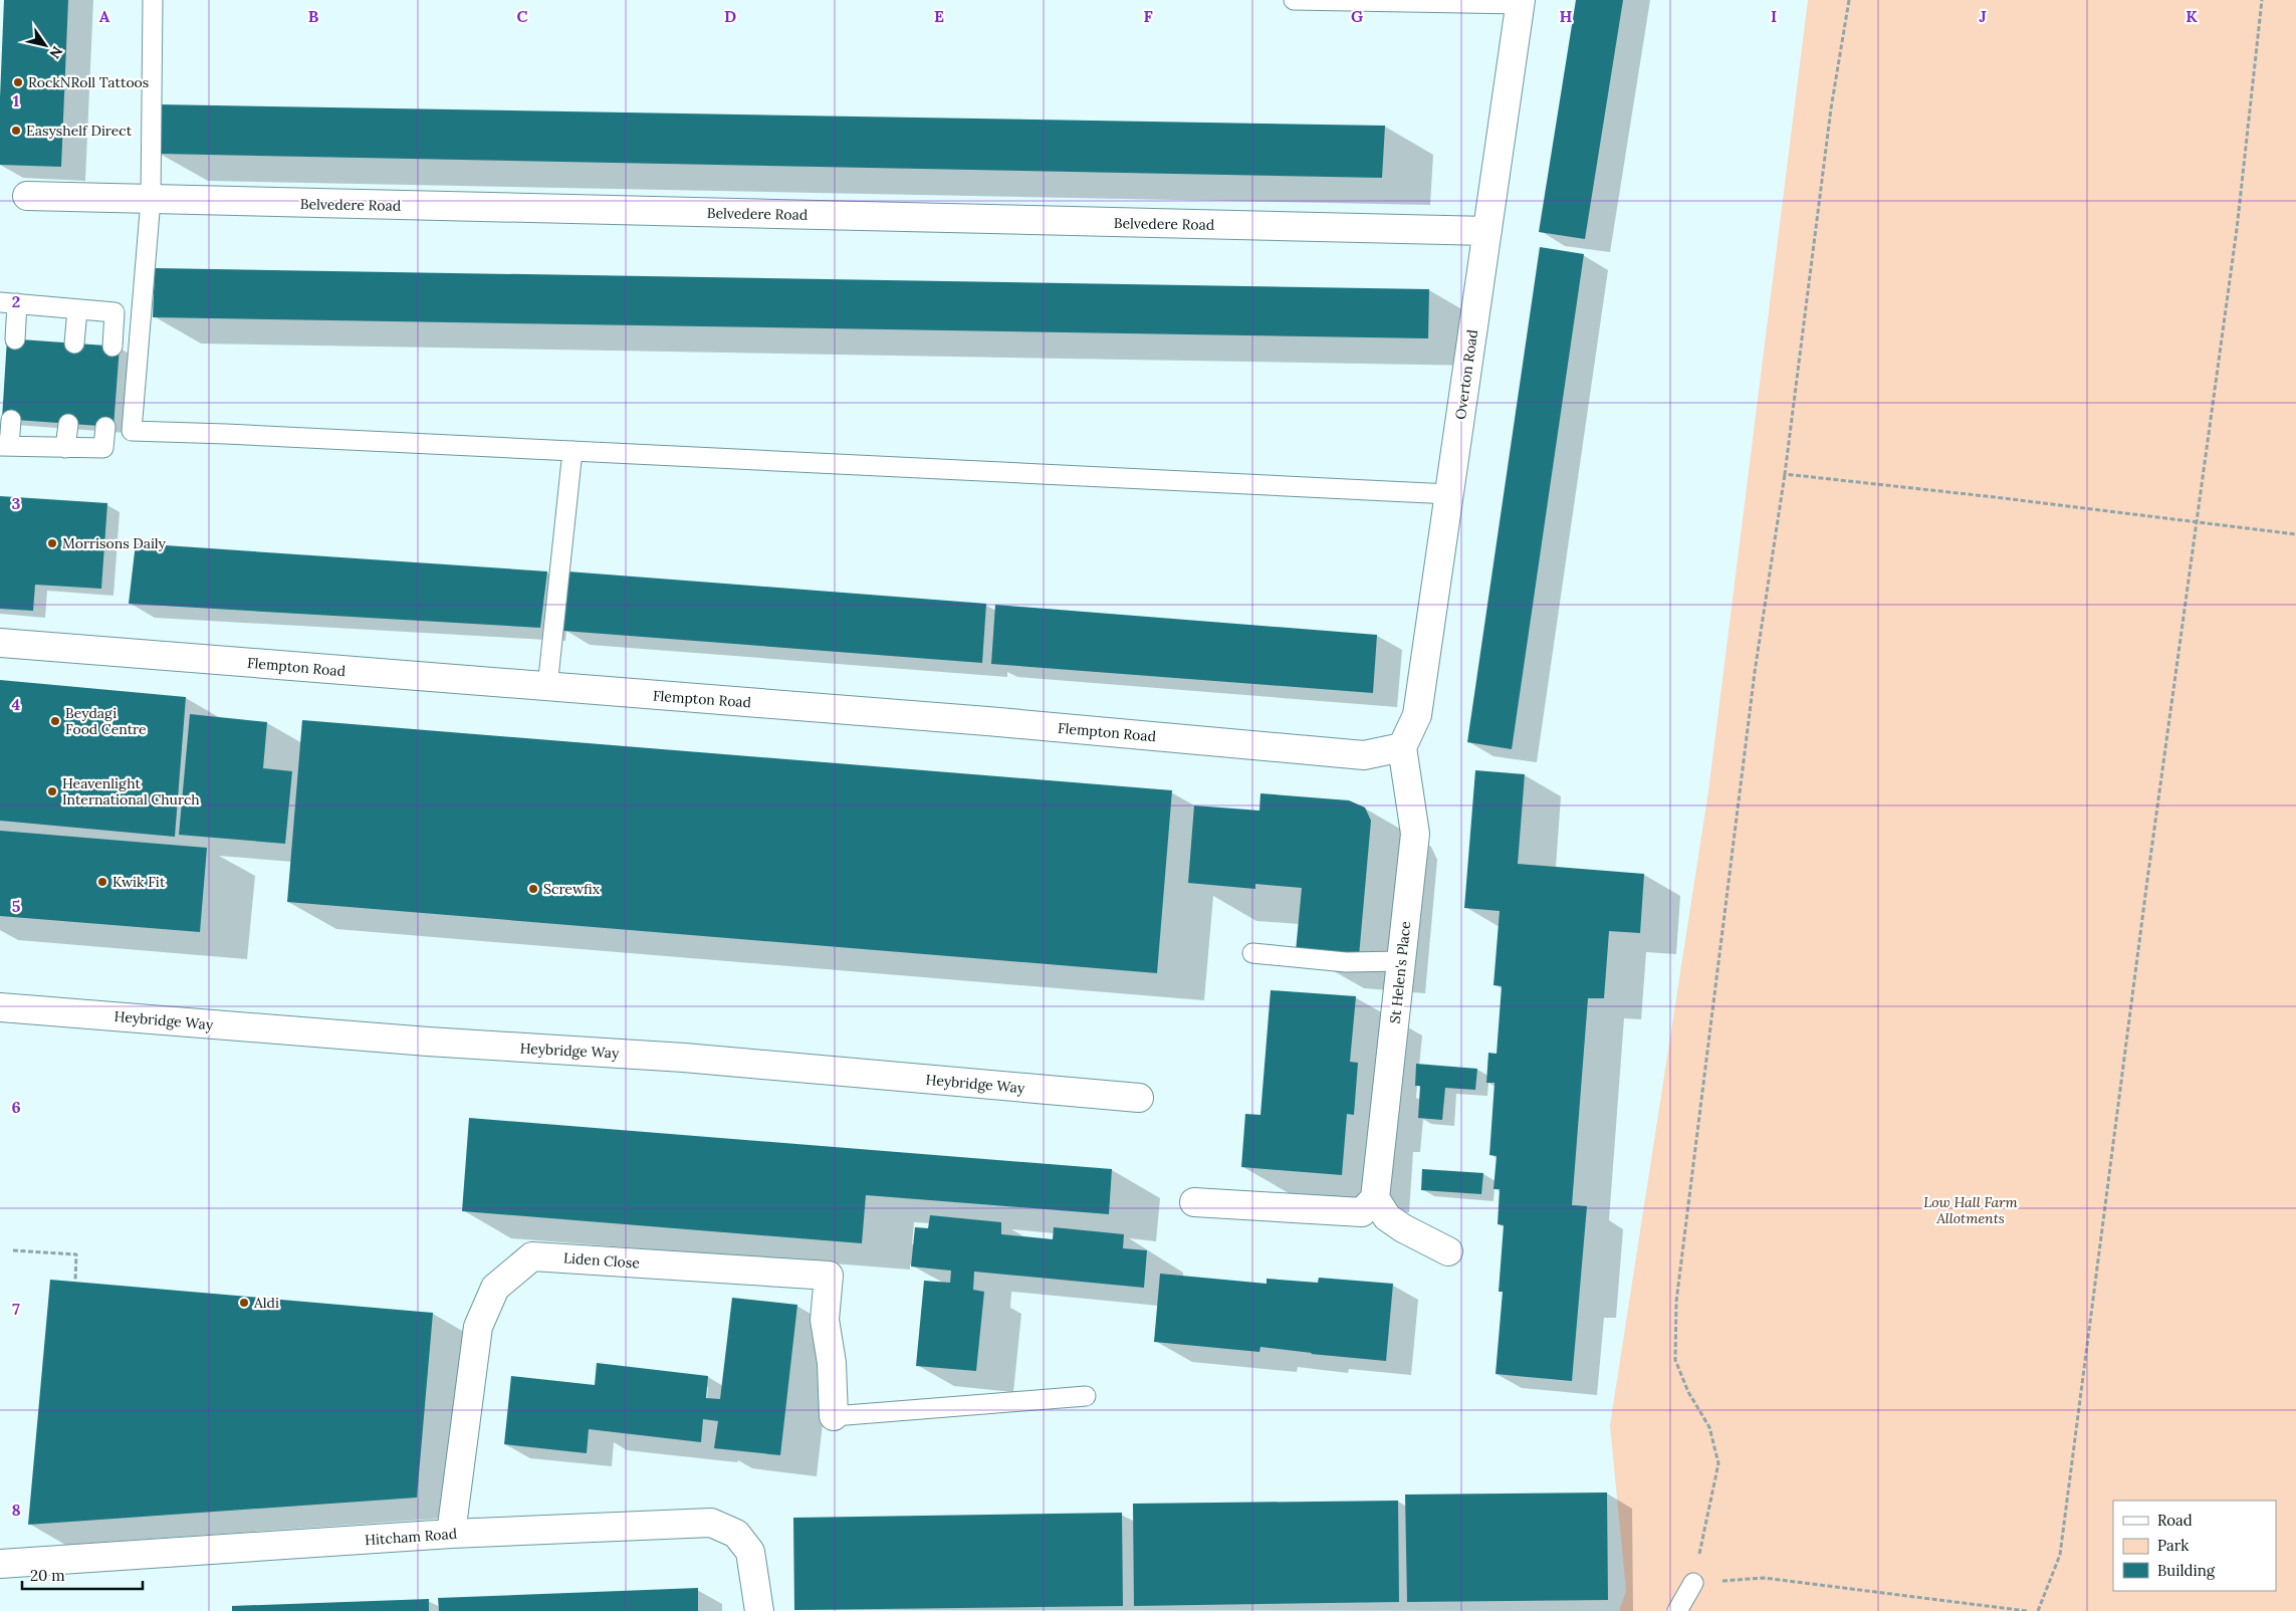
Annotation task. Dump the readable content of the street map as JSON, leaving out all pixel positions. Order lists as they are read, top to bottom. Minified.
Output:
{"streets":{"street":["Belvedere Road","Overton Road","Flempton Road","St Helen's Place","Heybridge Way","Liden Close","Hitcham Road"]},"crossings":[["Belvedere Road","Overton Road"],["Overton Road","Flempton Road"],["Overton Road","St Helen's Place"],["Flempton Road","St Helen's Place"],["Liden Close","Hitcham Road"]],"parks":["Low Hall Farm Allotments"],"places":["RockNRoll Tattoos","Easyshelf Direct","Morrisons Daily","Beydagi Food Centre","Heavenlight International Church","Kwik Fit","Screwfix","Aldi"],"legend":["Road","Park","Building"],"scale_bar":"20 m","north":"bottom right","grid":{"columns":["A","B","C","D","E","F","G","H","I","J","K"],"rows":["1","2","3","4","5","6","7","8"]}}
